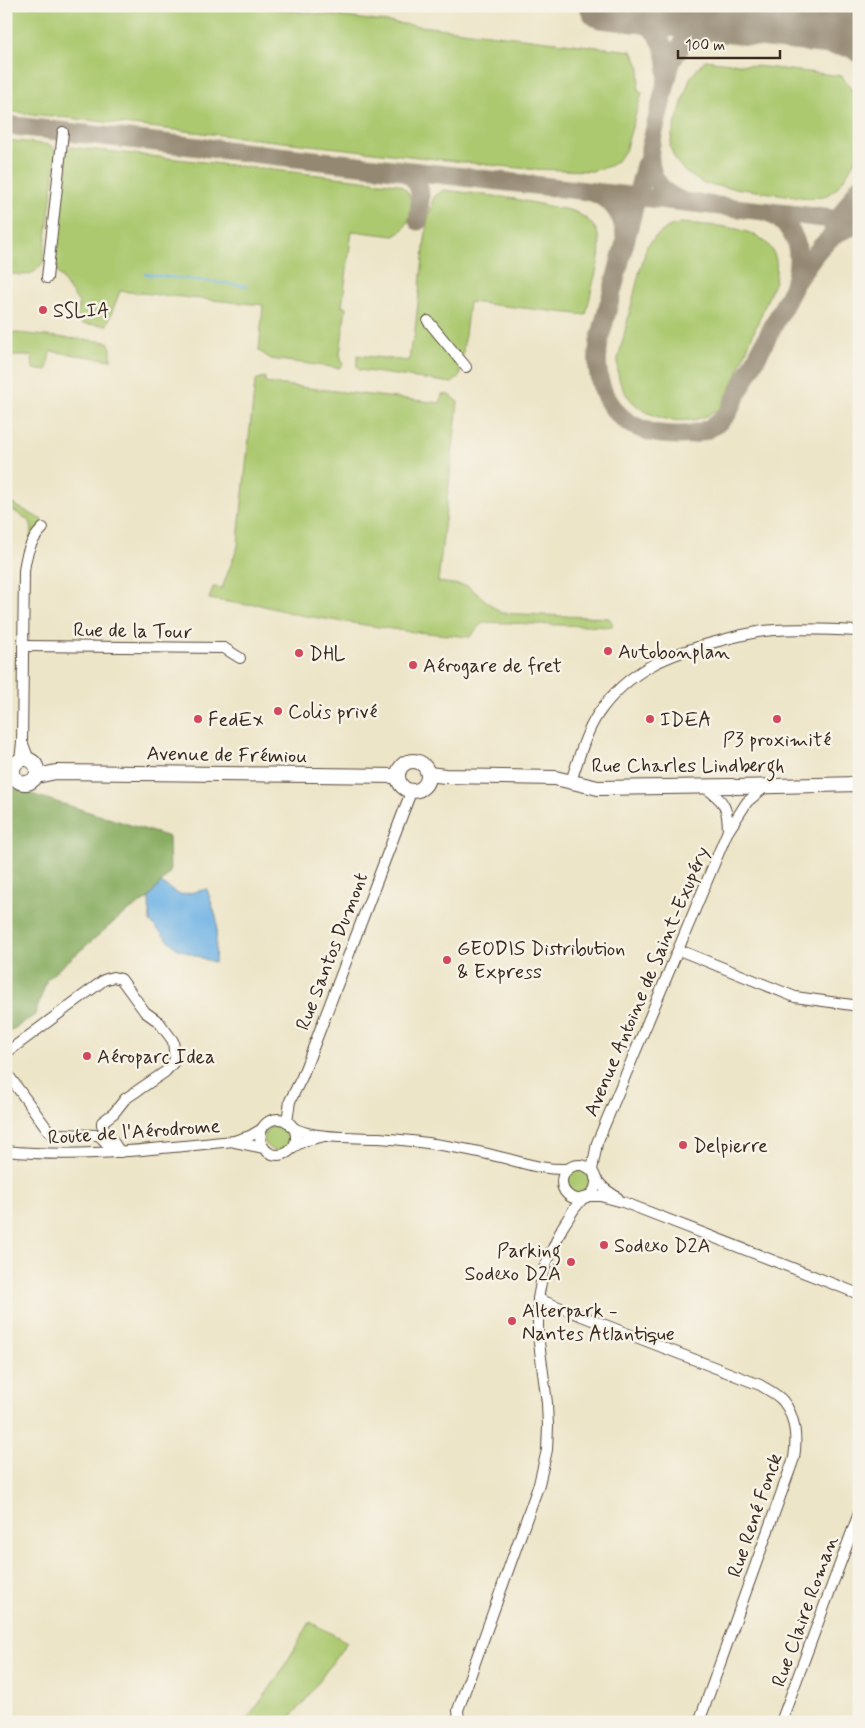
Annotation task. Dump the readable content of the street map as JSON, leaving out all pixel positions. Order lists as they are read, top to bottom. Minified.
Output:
{"streets":{"main road":["Avenue de Frémiou","Rue Charles Lindbergh"],"street":["Rue de la Tour","Rue Santos Dumont","Avenue Antoine de Saint-Exupéry","Route de l'Aérodrome","Rue René Fonck","Rue Claire Roman"]},"crossings":[["Avenue de Frémiou","Rue Charles Lindbergh"],["Avenue de Frémiou","Rue Santos Dumont"],["Rue Charles Lindbergh","Rue Santos Dumont"],["Rue Charles Lindbergh","Avenue Antoine de Saint-Exupéry"],["Rue Santos Dumont","Route de l'Aérodrome"]],"places":["SSLIA","Autobonplan","DHL","Aérogare de fret","Colis privé","FedEx","IDEA","P3 proximité","GEODIS Distribution & Express","Aéroparc Idea","Delpierre","Sodexo D2A","Parking Sodexo D2A","Alterpark - Nantes Atlantique"],"scale_bar":"100 m"}
